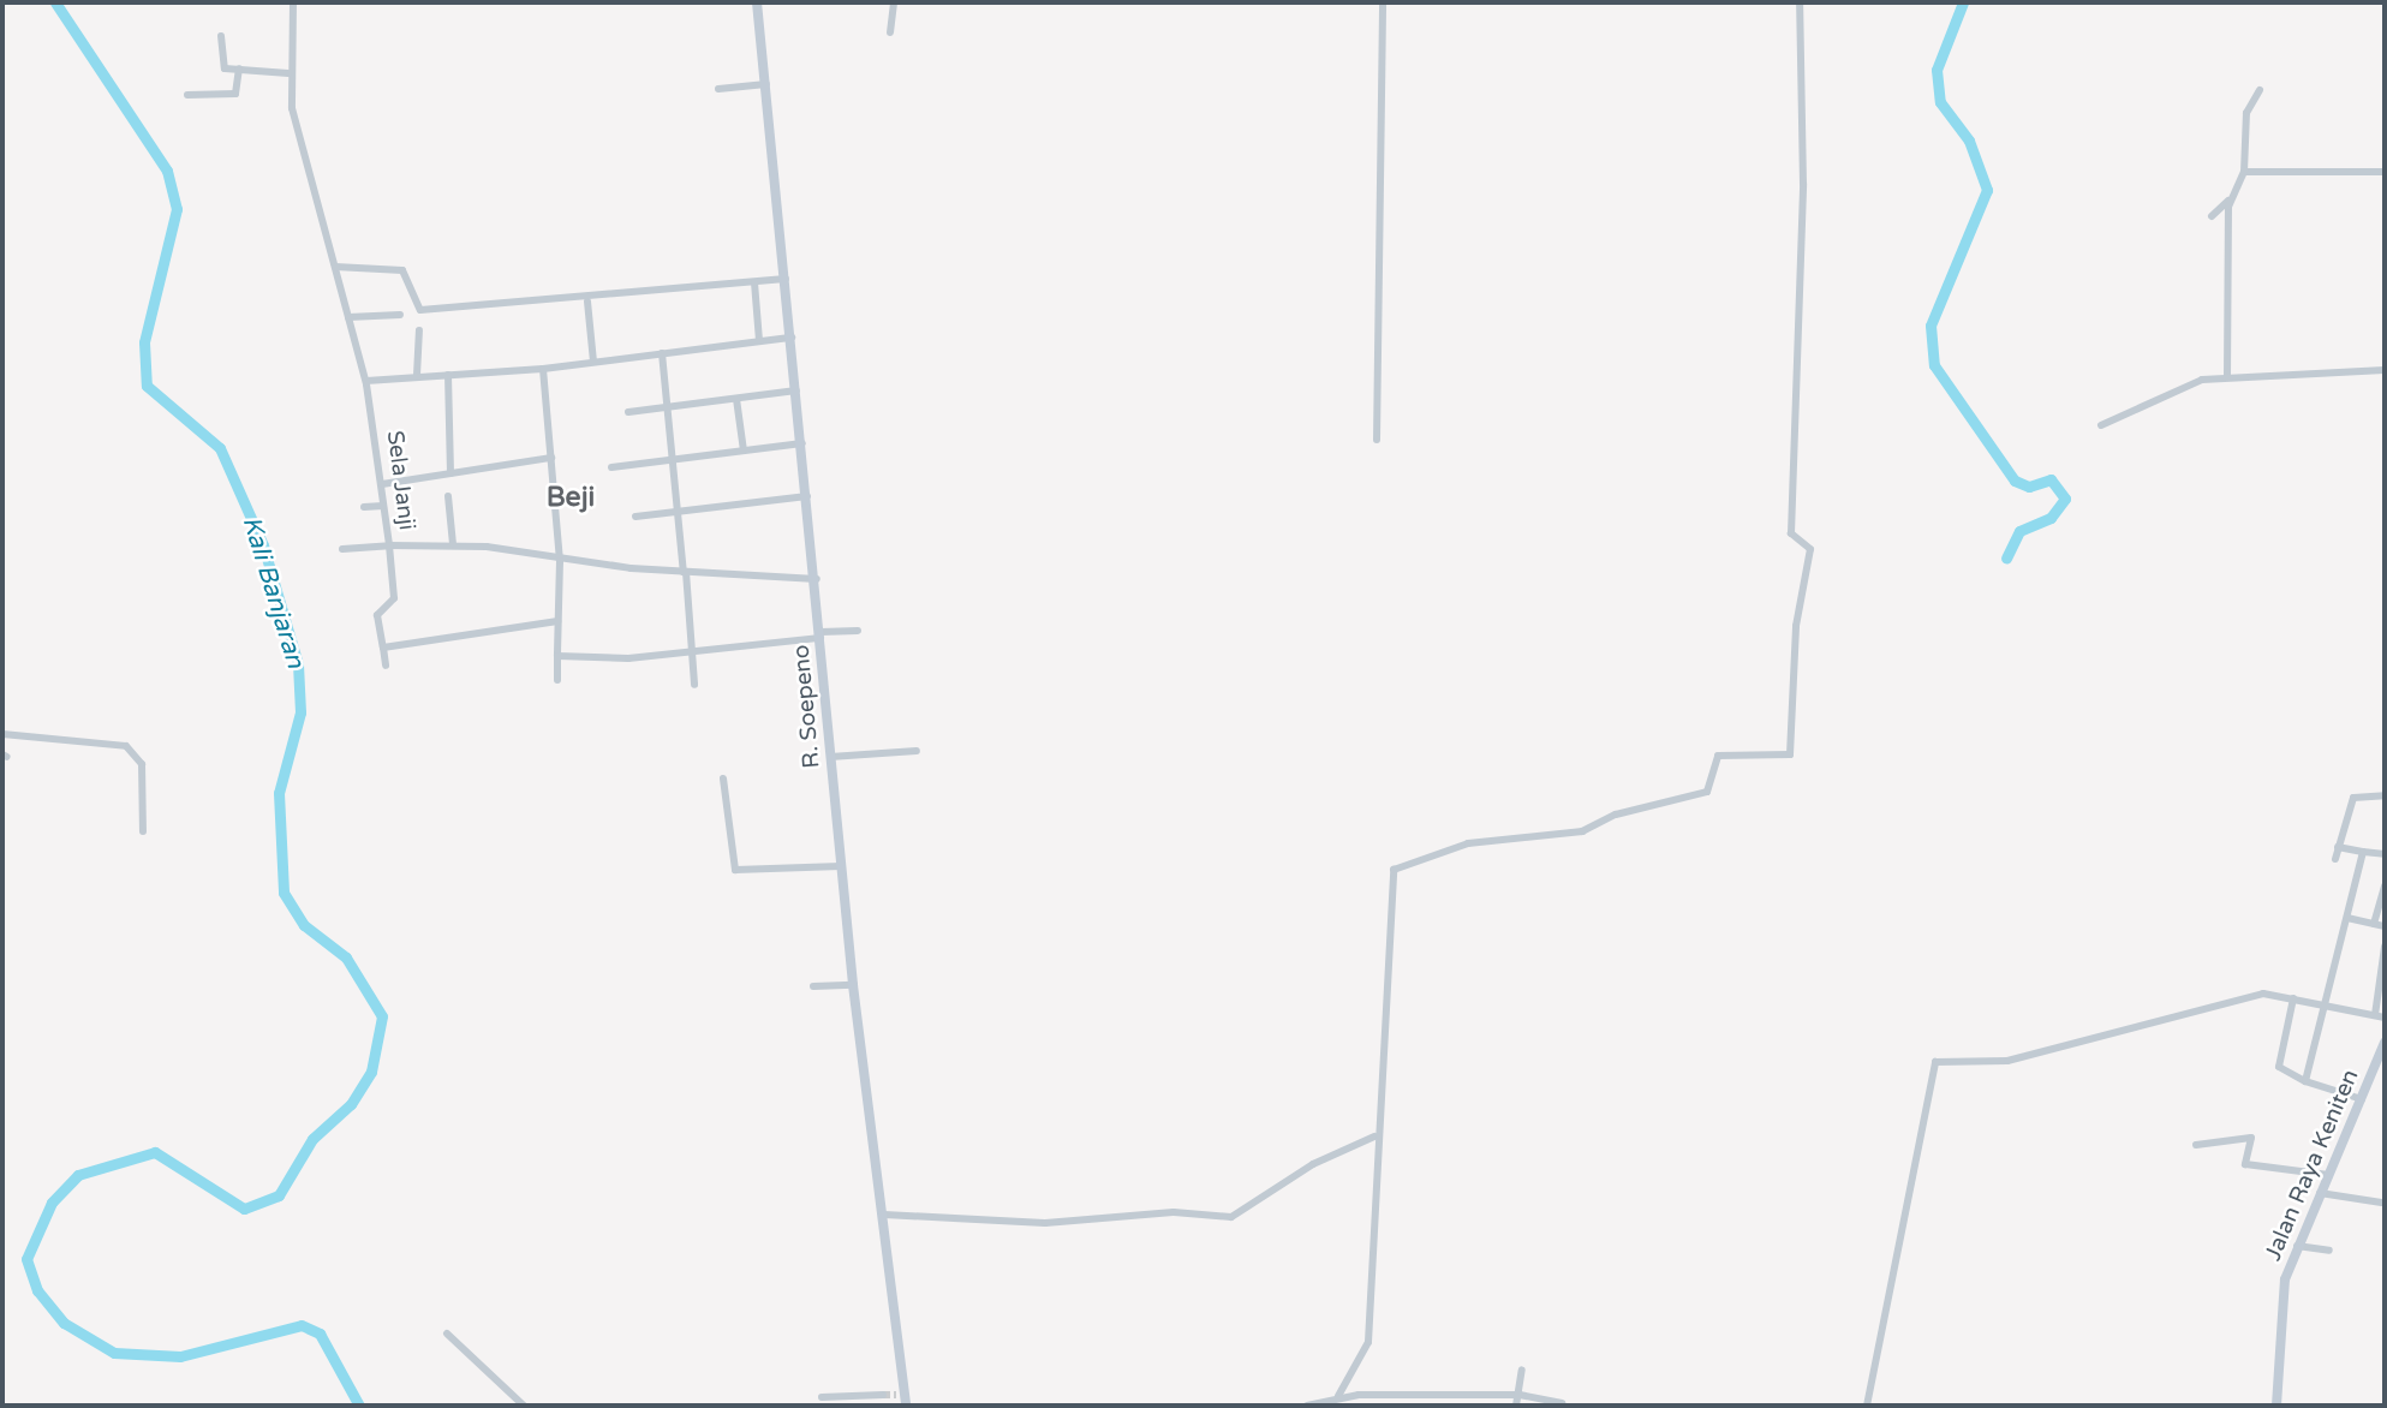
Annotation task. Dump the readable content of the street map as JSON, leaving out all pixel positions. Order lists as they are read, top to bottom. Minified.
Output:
{"streets":{"street":["Sela Janji","R. Soepeno","Jalan Raya Keniten"]},"crossings":[["Sela Janji","R. Soepeno"]],"districts":["Beji"],"water":["Kali Banjaran"]}
